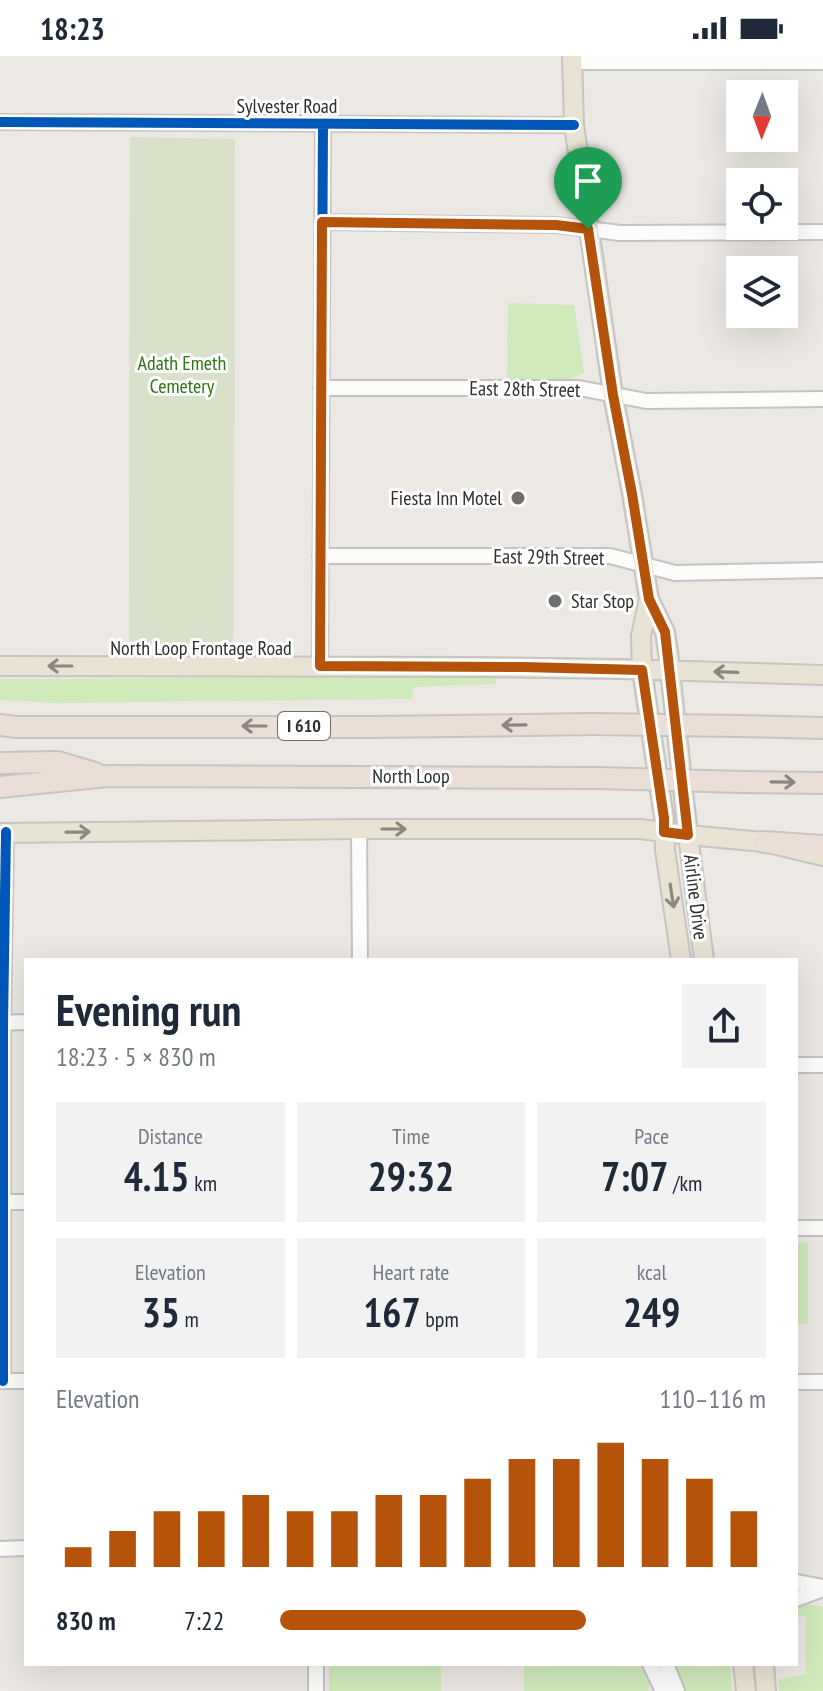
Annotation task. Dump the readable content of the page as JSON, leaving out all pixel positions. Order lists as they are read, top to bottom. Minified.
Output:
{"streets":{"highway":["I 610","North Loop"],"main road":["North Loop Frontage Road","Airline Drive"],"street":["Sylvester Road","East 28th Street","East 29th Street"]},"crossings":[["Sylvester Road","Airline Drive"],["East 28th Street","Airline Drive"],["East 29th Street","Airline Drive"],["North Loop Frontage Road","Airline Drive"]],"one_way":["North Loop Frontage Road"],"parks":["Adath Emeth Cemetery"],"places":["Fiesta Inn Motel","Star Stop"],"north":"bottom","page":{"status":"18:23","heading":["Evening run","18:23 · 5 × 830 m"],"stats":[["Distance","4.15 km"],["Time","29:32"],["Pace","7:07 /km"],["Elevation","35 m"],["Heart rate","167 bpm"],["kcal","249"]],"chart":["Elevation","110–116 m"],"list":[{"name":"830 m","note":"7:22"}]}}
